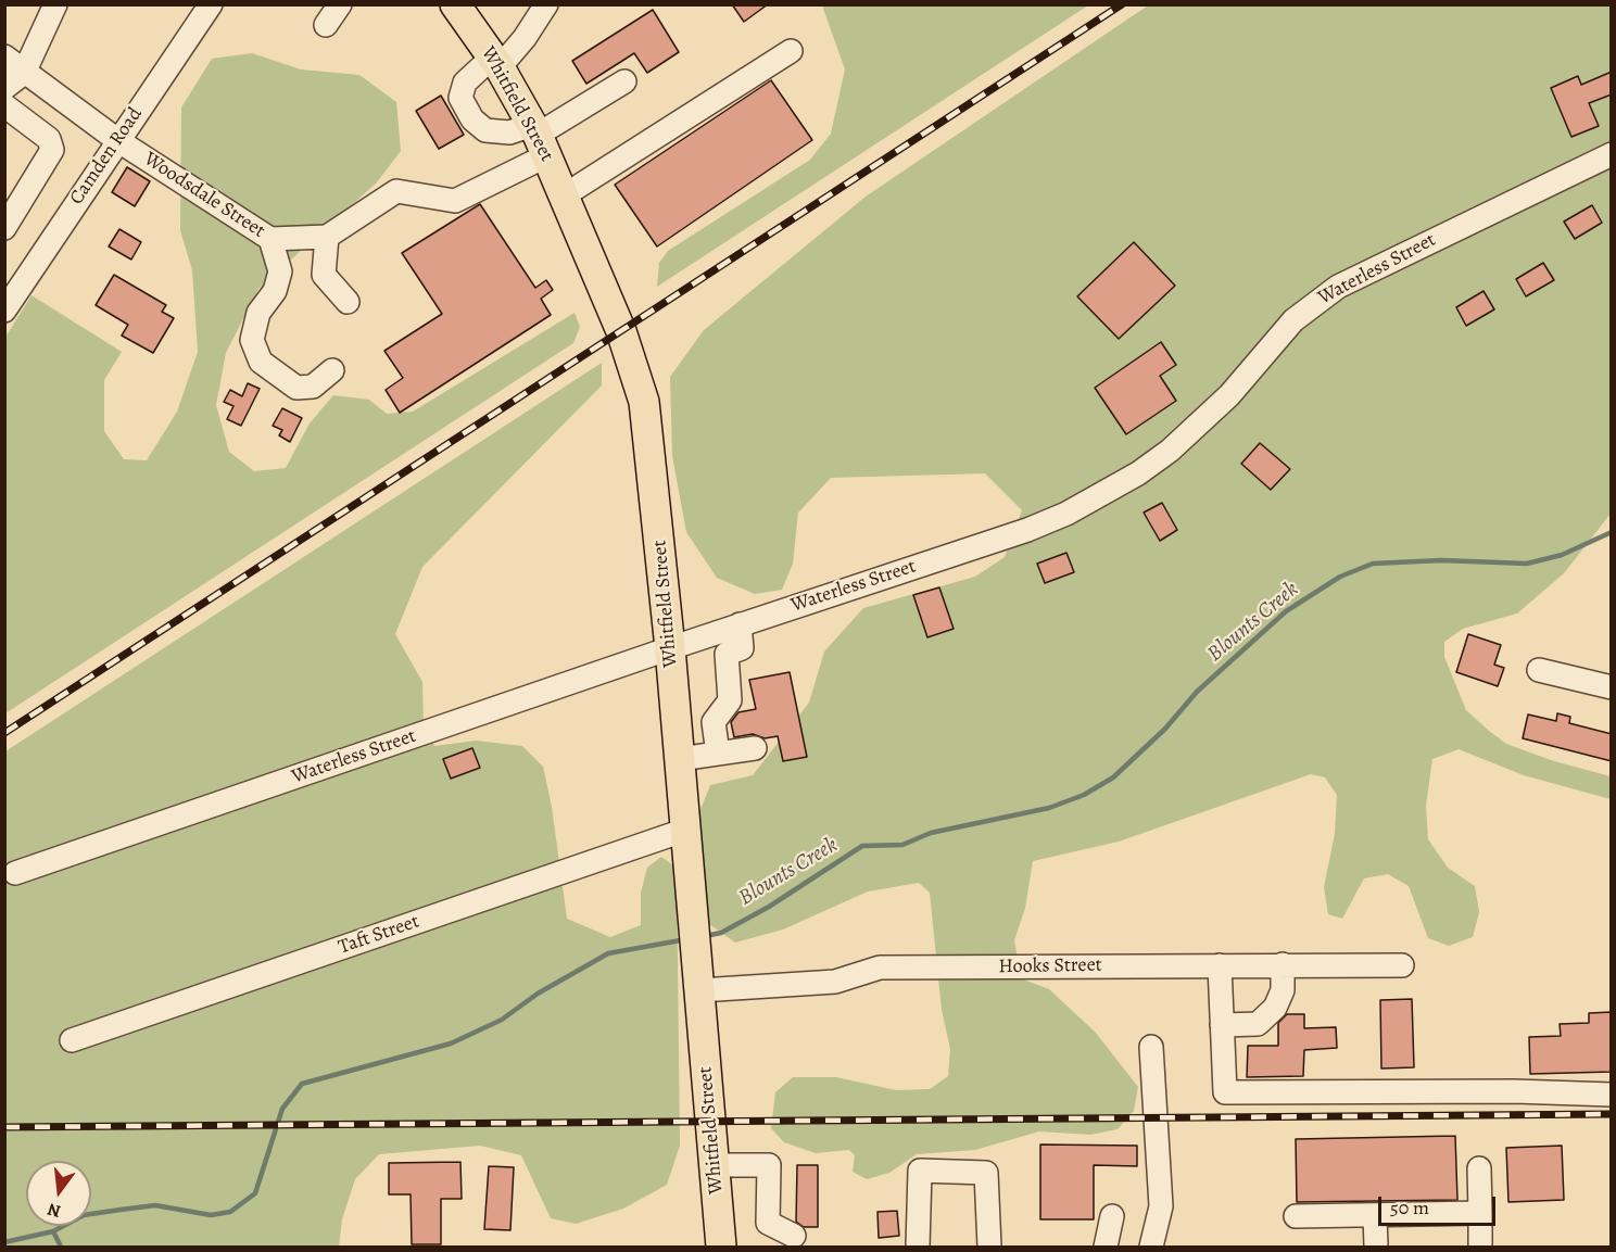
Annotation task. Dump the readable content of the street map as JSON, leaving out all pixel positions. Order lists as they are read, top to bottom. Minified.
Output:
{"streets":{"main road":["Whitfield Street"],"street":["Camden Road","Woodsdale Street","Waterless Street","Taft Street","Hooks Street"]},"crossings":[["Whitfield Street","Waterless Street"],["Whitfield Street","Taft Street"],["Whitfield Street","Hooks Street"],["Camden Road","Woodsdale Street"]],"water":["Blounts Creek"],"scale_bar":"50 m","north":"bottom"}
